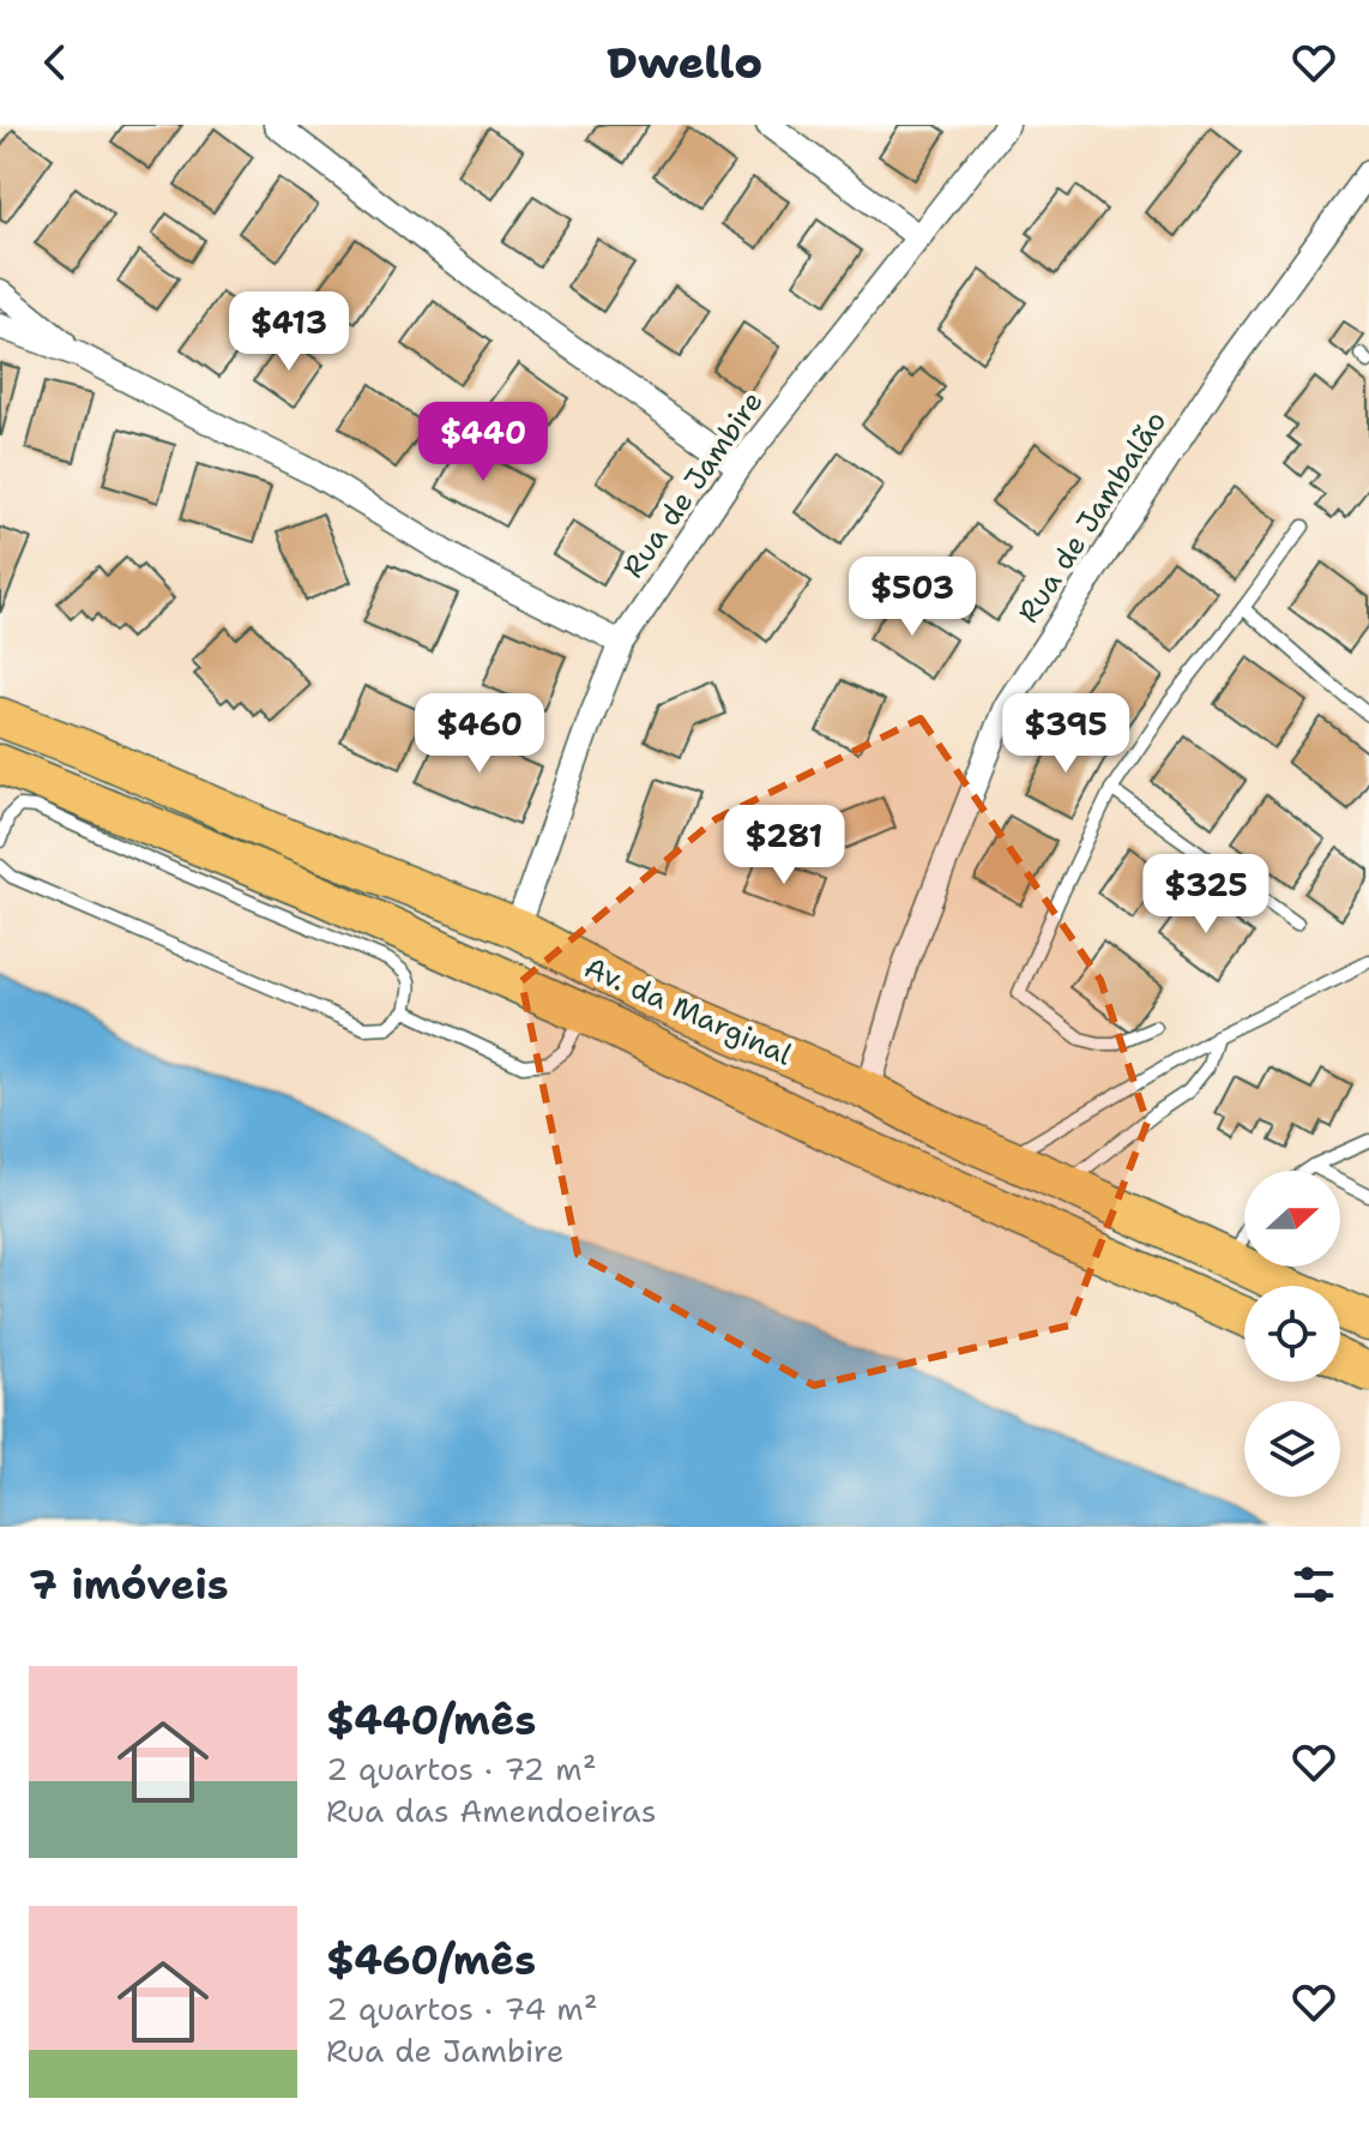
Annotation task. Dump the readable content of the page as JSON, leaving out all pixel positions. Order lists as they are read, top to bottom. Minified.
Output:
{"streets":{"main road":["Av. da Marginal"],"street":["Rua de Jambire","Rua de Jambalão"]},"crossings":[["Rua de Jambire","Av. da Marginal"],["Rua de Jambalão","Av. da Marginal"]],"north":"right","page":{"header":"Dwello","price":["$413","$440","$503","$460","$395","$281","$325"],"heading":"7 imóveis","list":[{"name":"$440/mês","note":"2 quartos · 72 m² · Rua das Amendoeiras"},{"name":"$460/mês","note":"2 quartos · 74 m² · Rua de Jambire"}]}}
